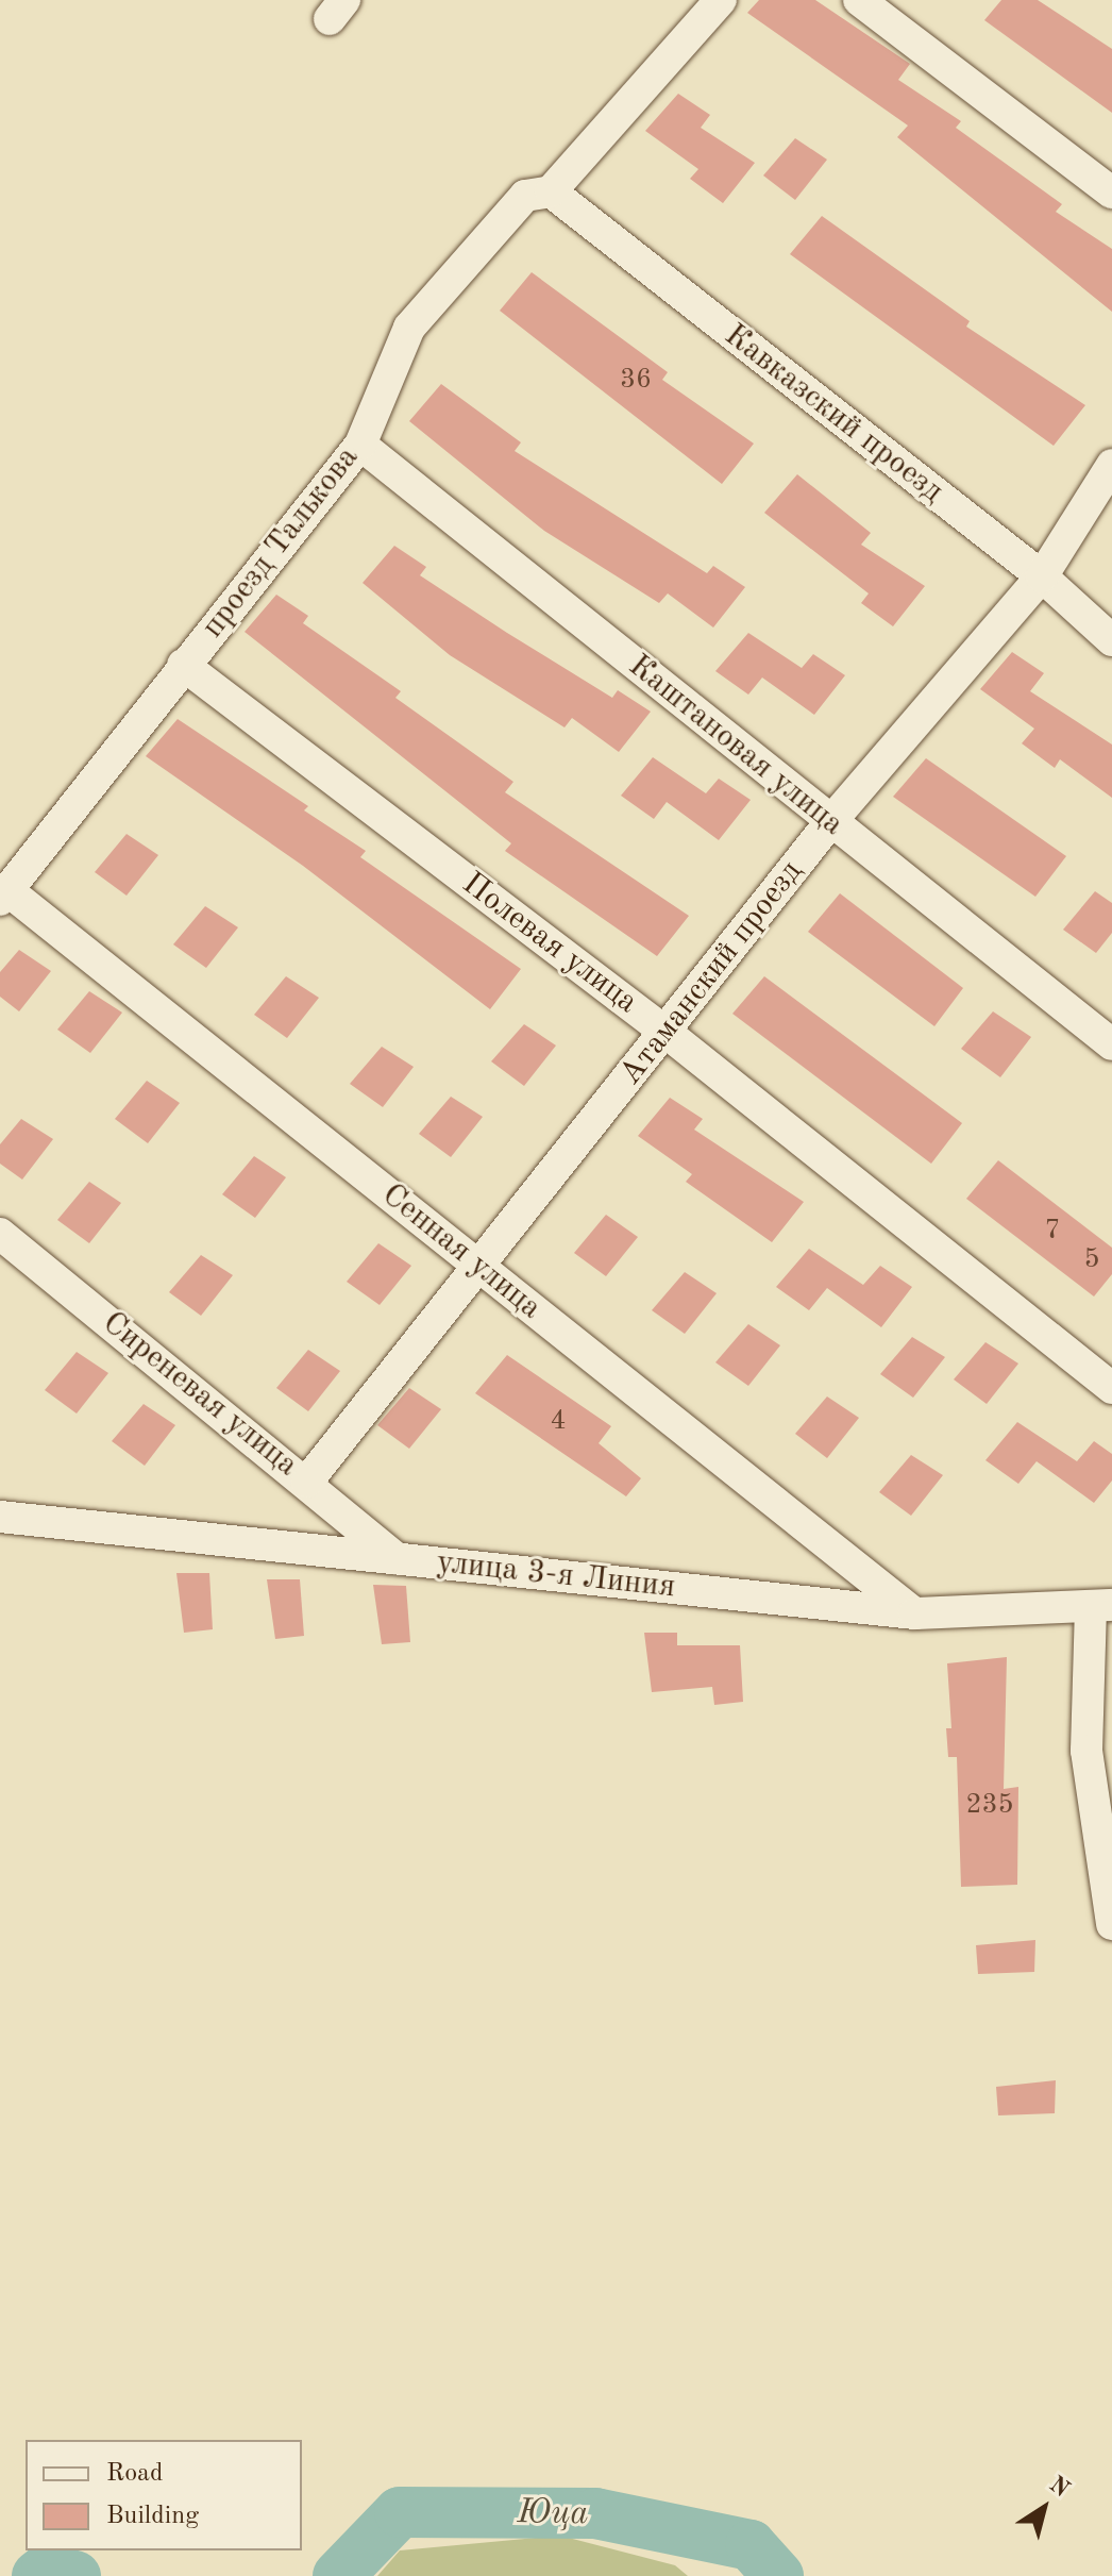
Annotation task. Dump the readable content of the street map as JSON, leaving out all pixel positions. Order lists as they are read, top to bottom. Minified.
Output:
{"streets":{"street":["Кавказский проезд","проезд Талькова","Каштановая улица","Полевая улица","Атаманский проезд","Сенная улица","Сиреневая улица","улица 3-я Линия"]},"crossings":[["Кавказский проезд","проезд Талькова"],["Кавказский проезд","Атаманский проезд"],["проезд Талькова","Каштановая улица"],["проезд Талькова","Полевая улица"],["проезд Талькова","Сенная улица"],["Каштановая улица","Атаманский проезд"],["Полевая улица","Атаманский проезд"],["Атаманский проезд","Сенная улица"],["Атаманский проезд","Сиреневая улица"],["Сенная улица","улица 3-я Линия"],["Сиреневая улица","улица 3-я Линия"]],"water":["Юца"],"house_numbers":["36","7","5","4","235"],"legend":["Road","Building"],"north":"top right"}
